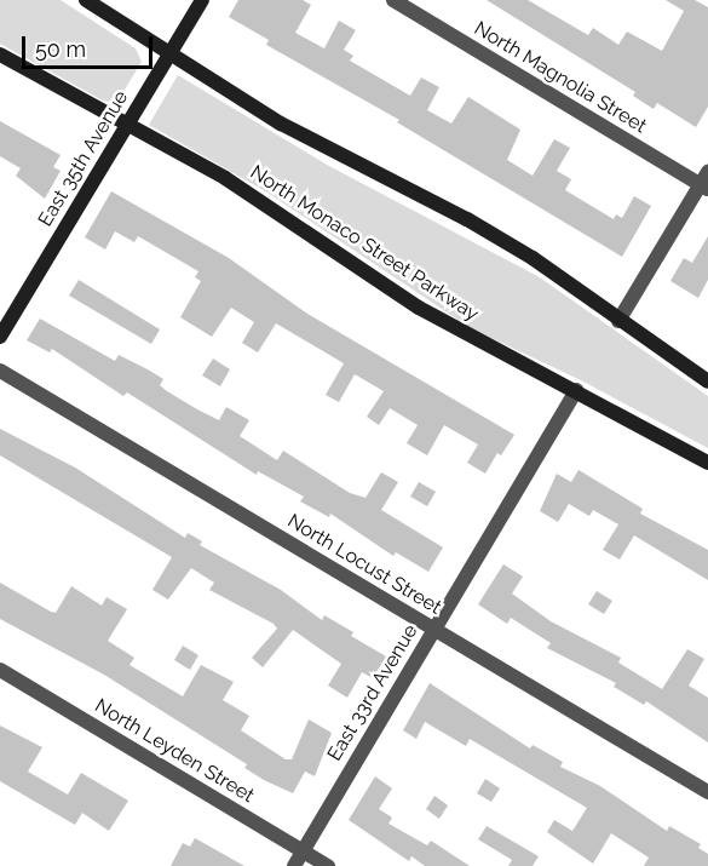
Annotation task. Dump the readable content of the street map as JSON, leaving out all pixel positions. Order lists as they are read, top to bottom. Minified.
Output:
{"streets":{"street":["North Magnolia Street","East 35th Avenue","North Monaco Street Parkway","North Locust Street","East 33rd Avenue","North Leyden Street"]},"crossings":[["East 35th Avenue","North Monaco Street Parkway"],["North Monaco Street Parkway","East 33rd Avenue"],["North Locust Street","East 33rd Avenue"],["East 33rd Avenue","North Leyden Street"]],"scale_bar":"50 m"}
